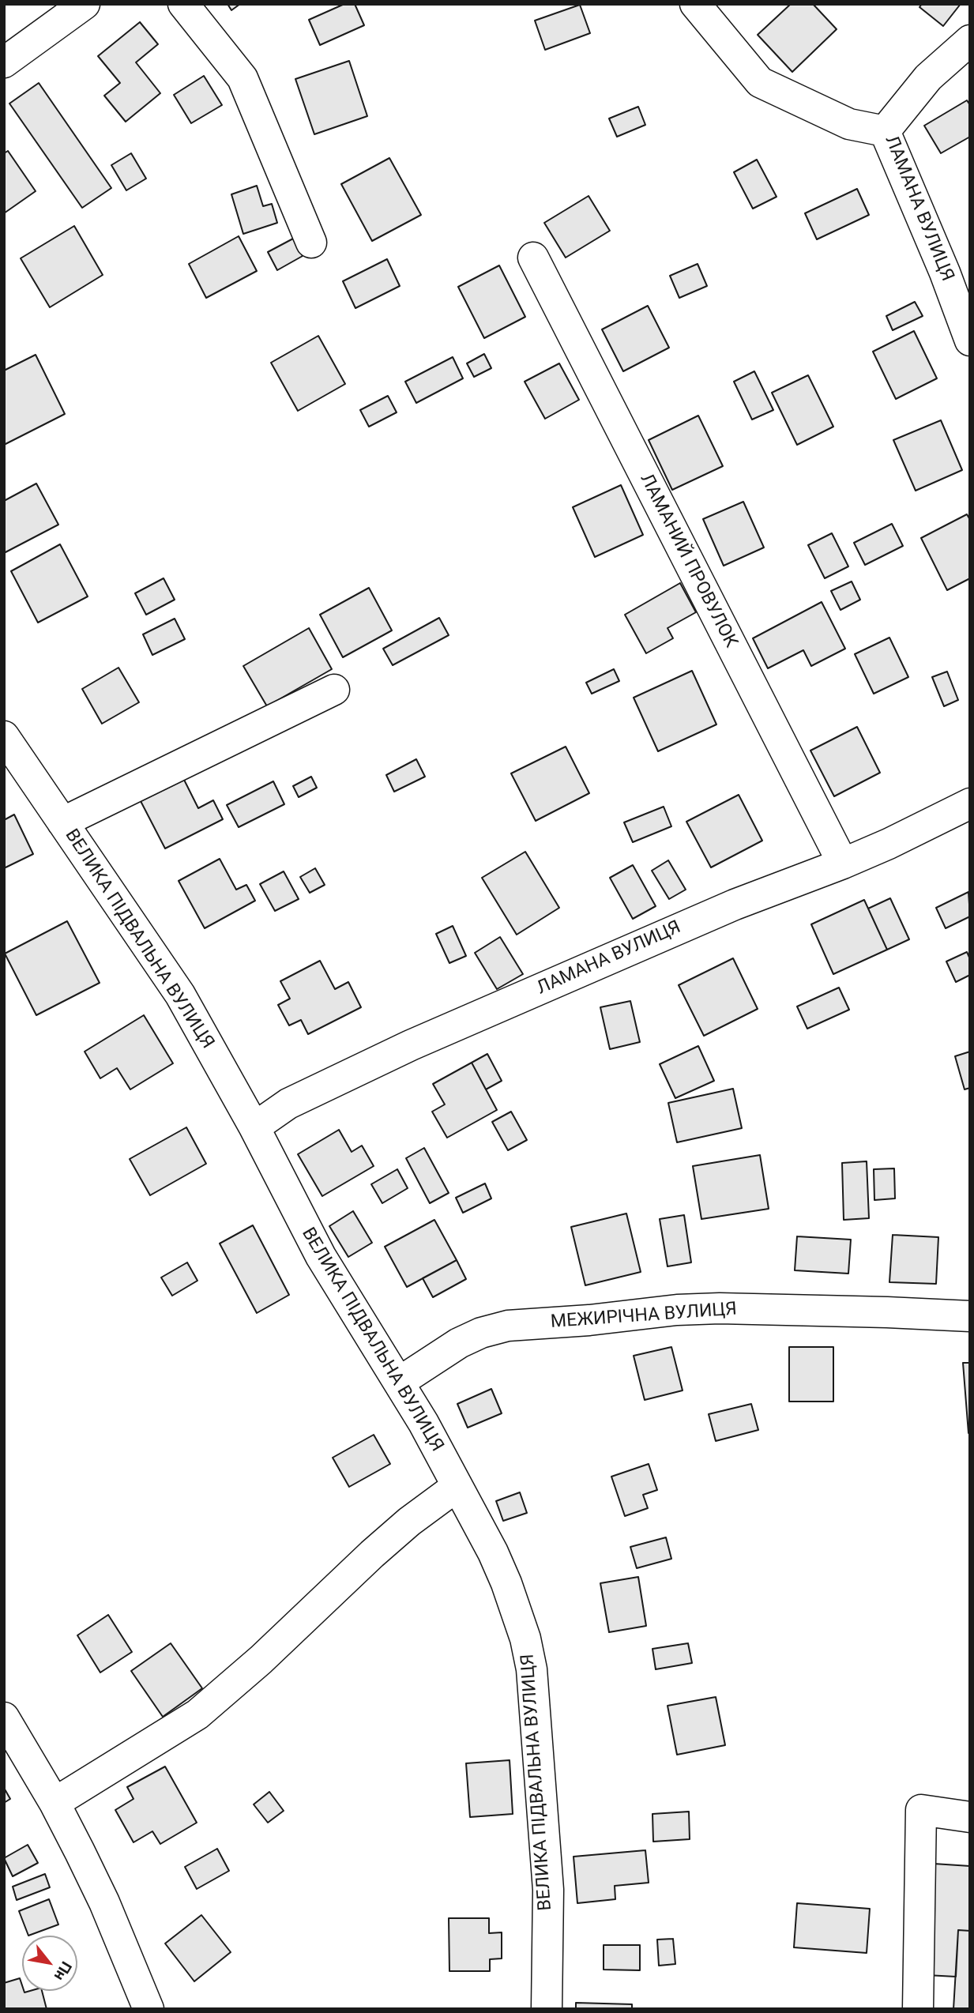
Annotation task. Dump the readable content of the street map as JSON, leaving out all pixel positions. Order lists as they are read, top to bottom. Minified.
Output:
{"streets":{"street":["ЛАМАНА ВУЛИЦЯ","ЛАМАНИЙ ПРОВУЛОК","ВЕЛИКА ПІДВАЛЬНА ВУЛИЦЯ","МЕЖИРІЧНА ВУЛИЦЯ"]},"crossings":[["ЛАМАНА ВУЛИЦЯ","ЛАМАНИЙ ПРОВУЛОК"],["ЛАМАНА ВУЛИЦЯ","ВЕЛИКА ПІДВАЛЬНА ВУЛИЦЯ"],["ВЕЛИКА ПІДВАЛЬНА ВУЛИЦЯ","МЕЖИРІЧНА ВУЛИЦЯ"]],"north":"bottom right"}
